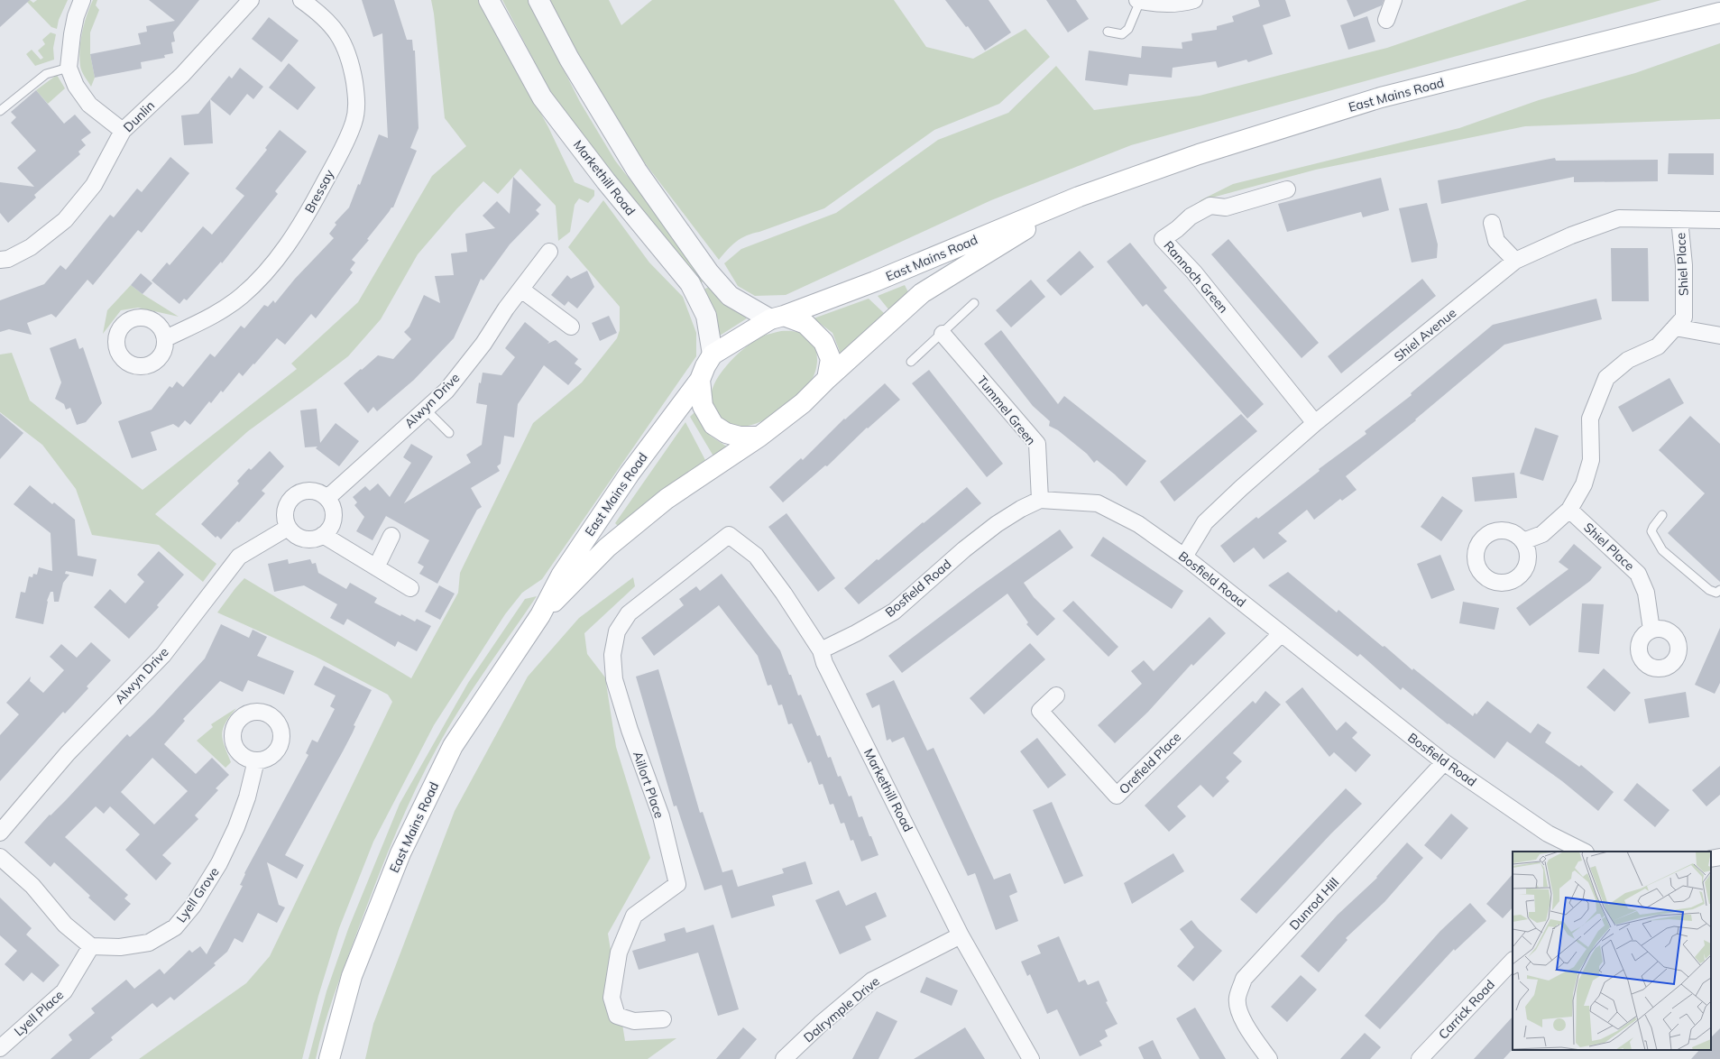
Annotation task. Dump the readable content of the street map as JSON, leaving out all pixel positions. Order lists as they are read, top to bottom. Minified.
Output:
{"streets":{"main road":["East Mains Road"],"street":["Dunlin","Markethill Road","Bressay","Shiel Place","Rannoch Green","Shiel Avenue","Alwyn Drive","Tummel Green","Bosfield Road","Orefield Place","Aillort Place","Lyell Grove","Dunrod Hill","Dalrymple Drive","Carrick Road","Lyell Place"]},"crossings":[["East Mains Road","Markethill Road"],["Markethill Road","Bosfield Road"],["Markethill Road","Aillort Place"],["Markethill Road","Dalrymple Drive"],["Shiel Place","Shiel Avenue"],["Rannoch Green","Shiel Avenue"],["Shiel Avenue","Bosfield Road"],["Tummel Green","Bosfield Road"],["Bosfield Road","Orefield Place"],["Bosfield Road","Dunrod Hill"],["Lyell Grove","Lyell Place"]]}
